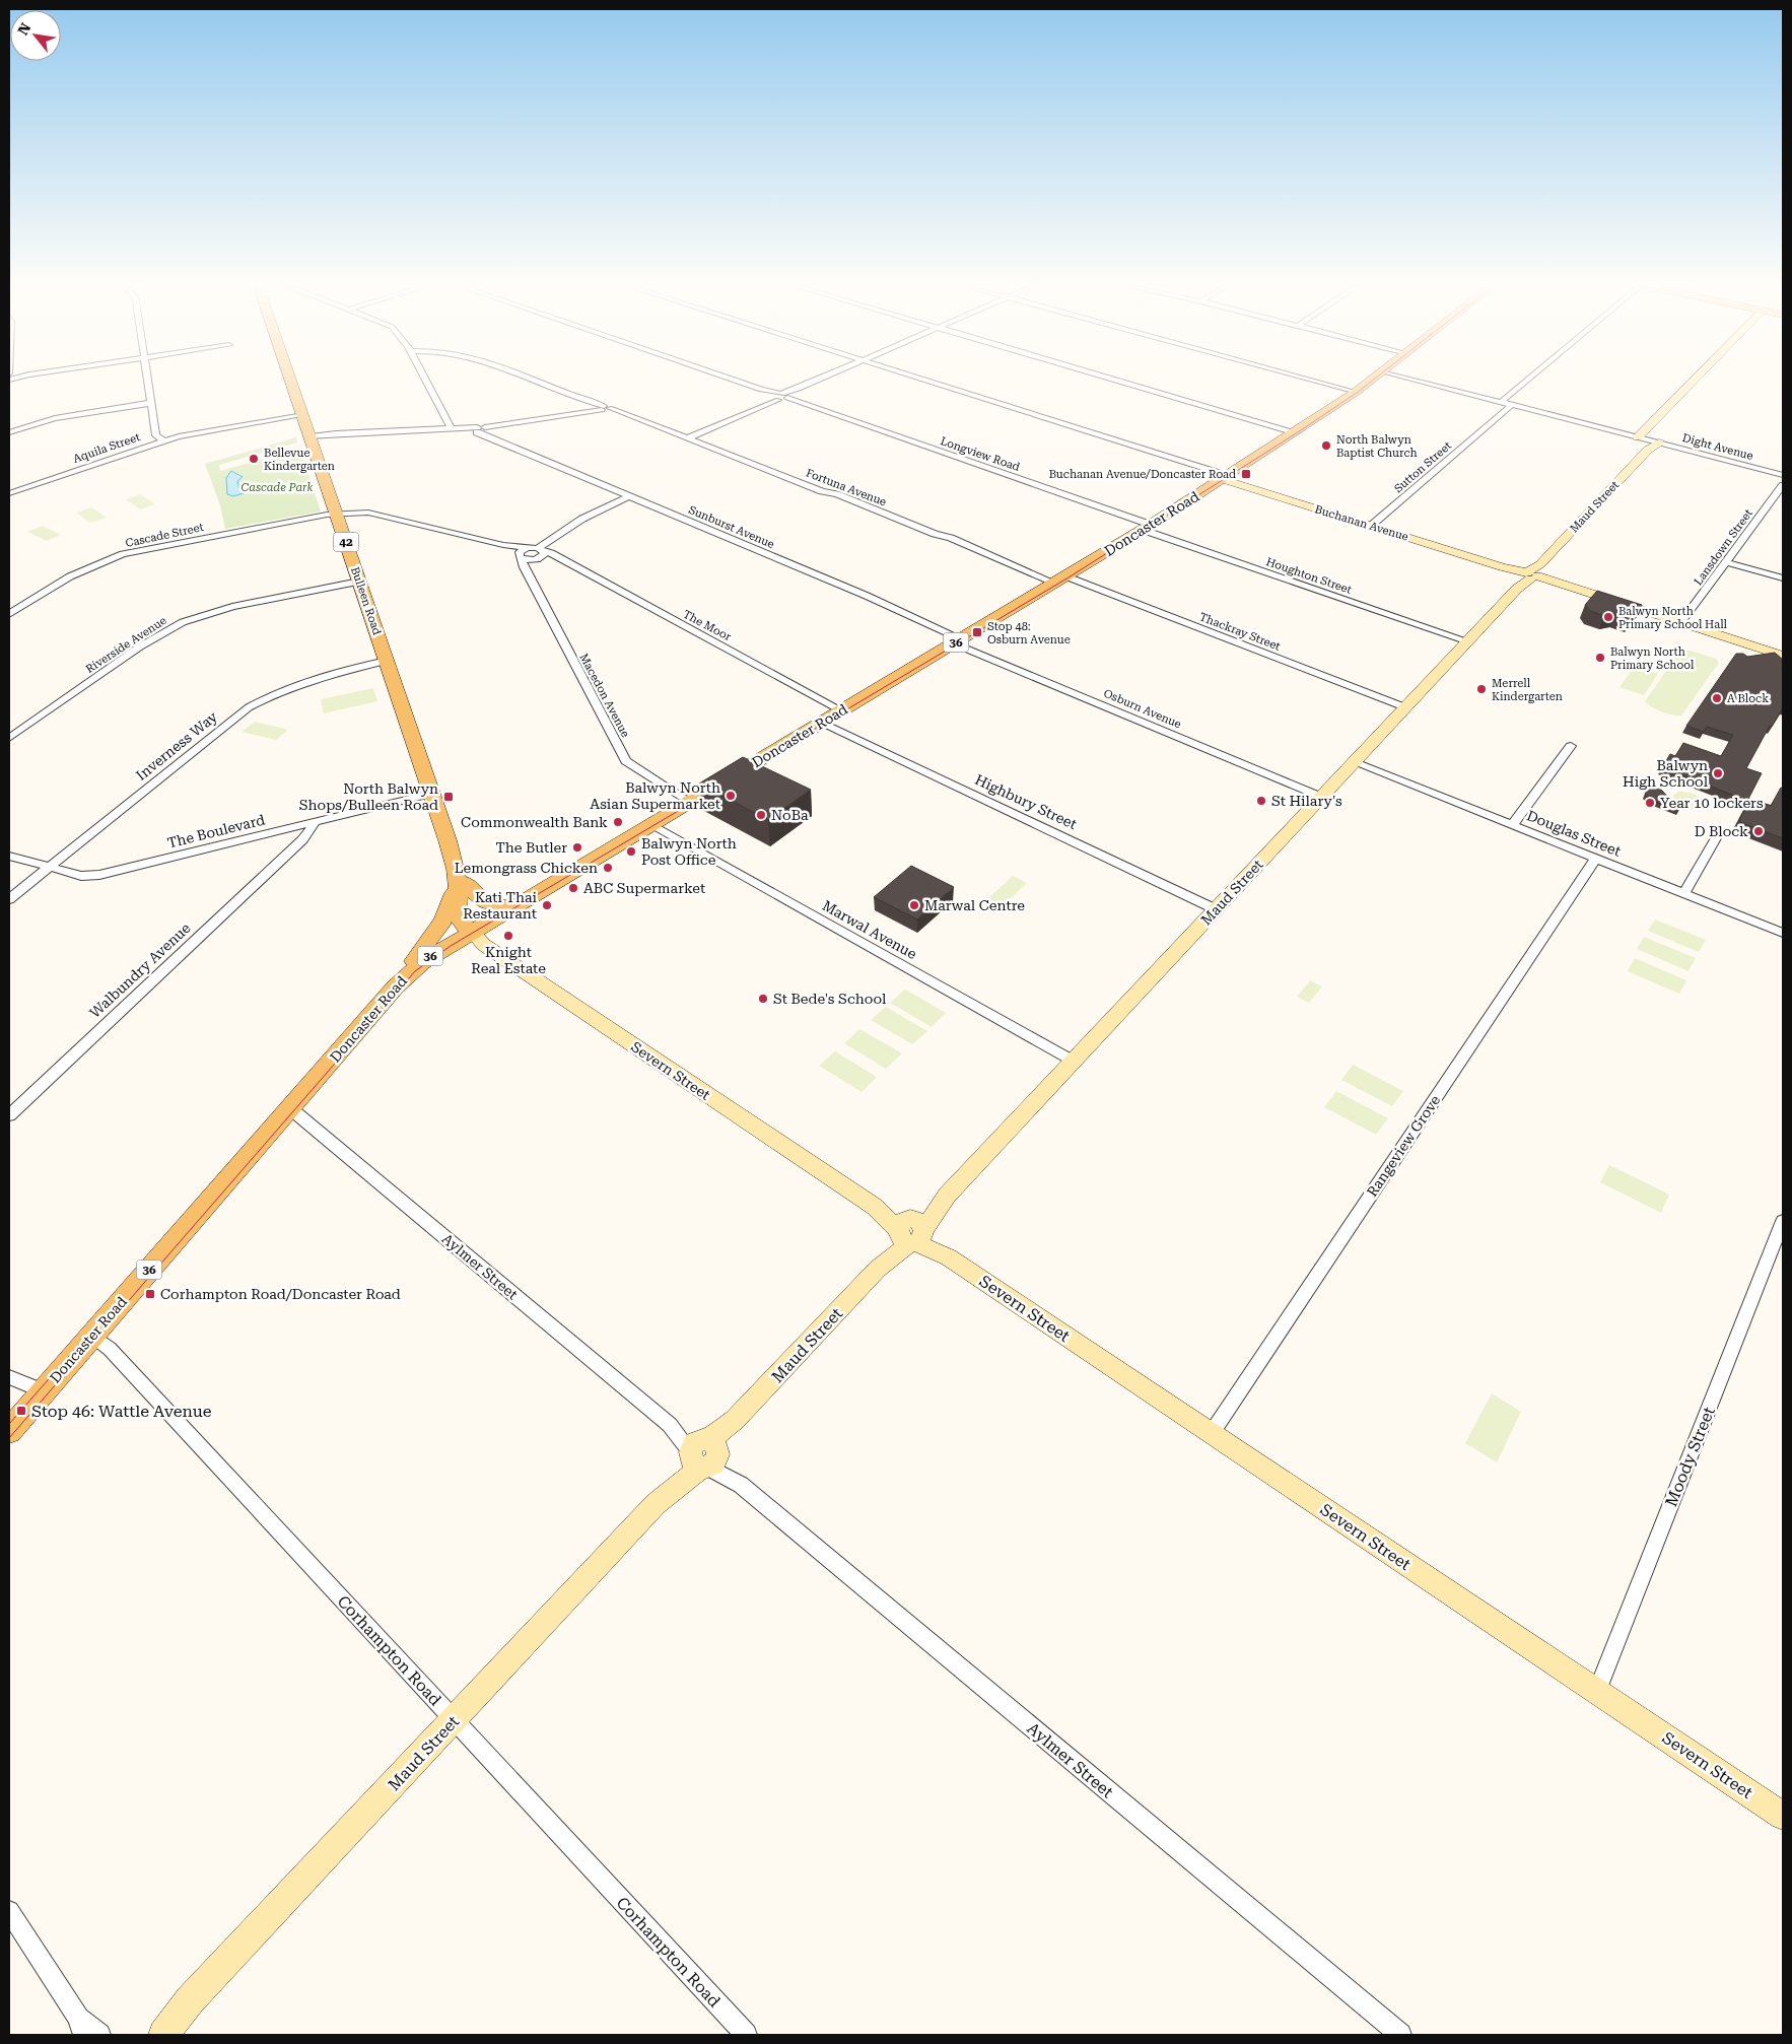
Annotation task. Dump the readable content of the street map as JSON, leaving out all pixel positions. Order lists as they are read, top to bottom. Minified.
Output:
{"streets":{"main road":["Doncaster Road","42","Bulleen Road","36"],"street":["Dight Avenue","Aquila Street","Longview Road","Sutton Street","Fortuna Avenue","Maud Street","Buchanan Avenue","Sunburst Avenue","Cascade Street","Lansdown Street","Houghton Street","The Moor","Thackray Street","Riverside Avenue","Macedon Avenue","Osburn Avenue","Inverness Way","Highbury Street","The Boulevard","Douglas Street","Marwal Avenue","Walbundry Avenue","Severn Street","Rangeview Grove","Aylmer Street","Moody Street","Corhampton Road"]},"crossings":[["Dight Avenue","Sutton Street"],["Dight Avenue","Maud Street"],["Aquila Street","Bulleen Road"],["Longview Road","Doncaster Road"],["Longview Road","Houghton Street"],["Sutton Street","Buchanan Avenue"],["Fortuna Avenue","Doncaster Road"],["Fortuna Avenue","Thackray Street"],["Maud Street","Buchanan Avenue"],["Maud Street","Houghton Street"],["Maud Street","Thackray Street"],["Maud Street","Osburn Avenue"],["Maud Street","Highbury Street"],["Maud Street","Douglas Street"],["Maud Street","Marwal Avenue"],["Maud Street","Severn Street"],["Maud Street","Aylmer Street"],["Maud Street","Corhampton Road"],["Buchanan Avenue","Doncaster Road"],["Buchanan Avenue","Lansdown Street"],["Doncaster Road","Sunburst Avenue"],["Doncaster Road","Houghton Street"],["Doncaster Road","Bulleen Road"],["Doncaster Road","The Moor"],["Doncaster Road","Thackray Street"],["Doncaster Road","Macedon Avenue"],["Doncaster Road","Osburn Avenue"],["Doncaster Road","Highbury Street"],["Doncaster Road","Marwal Avenue"],["Doncaster Road","Severn Street"],["Doncaster Road","Aylmer Street"],["Doncaster Road","Corhampton Road"],["Sunburst Avenue","Osburn Avenue"],["Cascade Street","Bulleen Road"],["Bulleen Road","Riverside Avenue"],["Bulleen Road","Inverness Way"],["Bulleen Road","The Boulevard"],["Bulleen Road","Severn Street"],["Inverness Way","The Boulevard"],["The Boulevard","Walbundry Avenue"],["Douglas Street","Rangeview Grove"],["Severn Street","Rangeview Grove"],["Severn Street","Moody Street"]],"parks":["Cascade Park"],"places":{"other":["North Balwyn Baptist Church","Bellevue Kindergarten","Balwyn North Primary School Hall","Balwyn North Primary School","Merrell Kindergarten","A Block","Balwyn High School","Balwyn North Asian Supermarket","St Hilary's","Year 10 lockers","NoBa","Commonwealth Bank","D Block","The Butler","Balwyn North Post Office","Lemongrass Chicken","ABC Supermarket","Kati Thai Restaurant","Marwal Centre","Knight Real Estate","St Bede's School"],"transit":["Buchanan Avenue/Doncaster Road","Stop 48: Osburn Avenue","North Balwyn Shops/Bulleen Road","Corhampton Road/Doncaster Road","Stop 46: Wattle Avenue"]},"north":"top left"}
